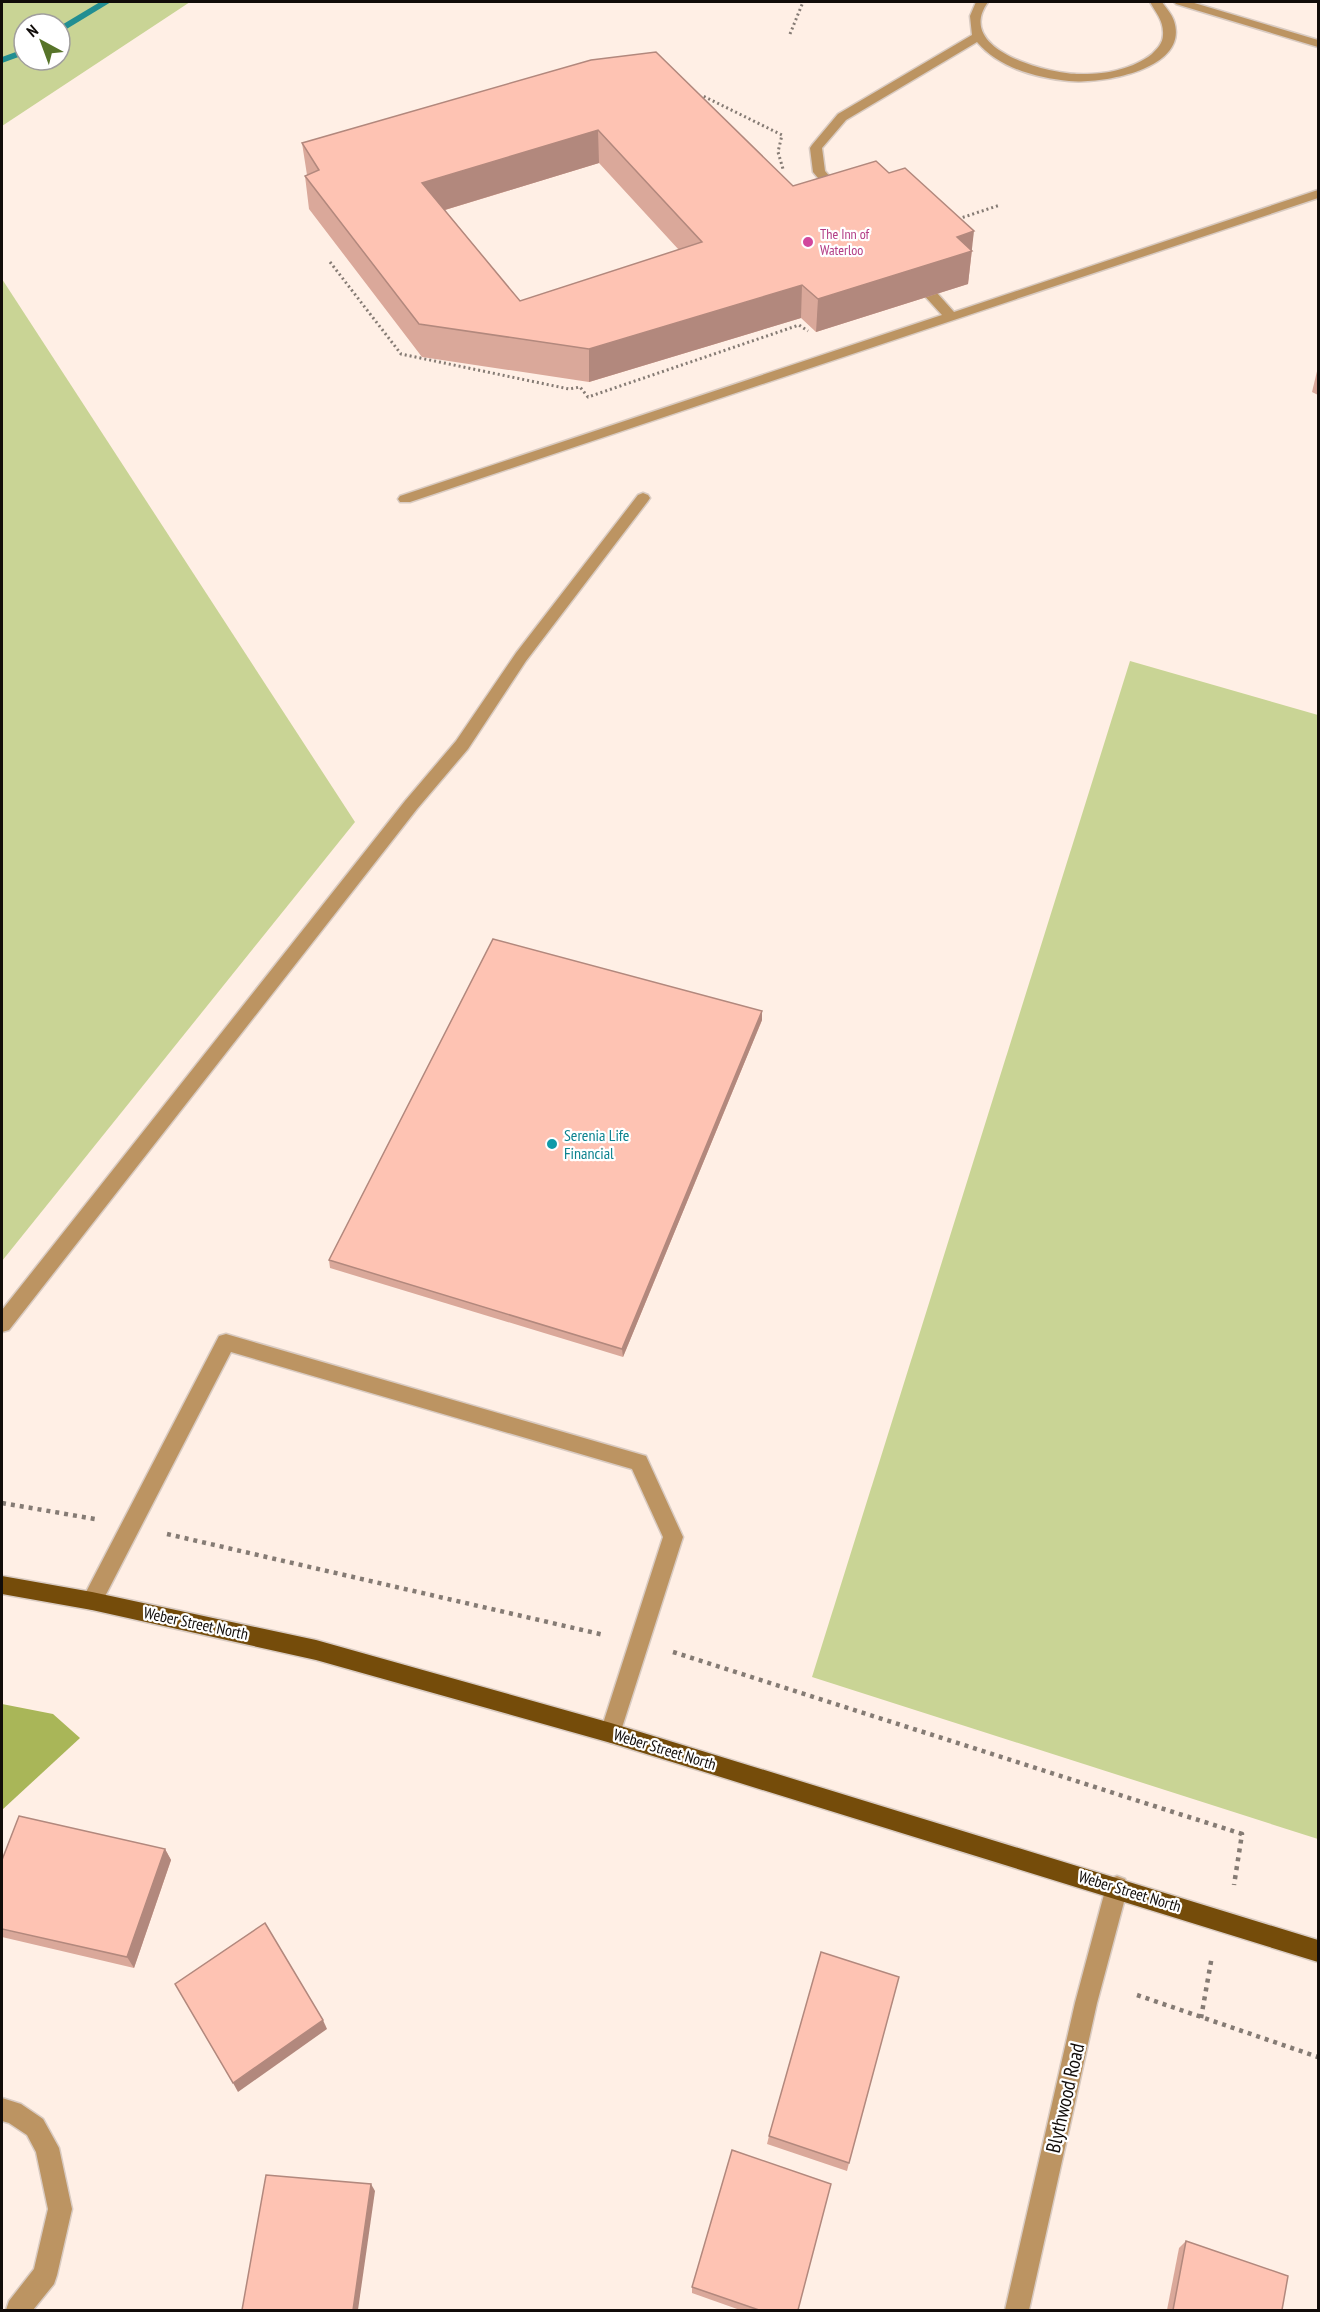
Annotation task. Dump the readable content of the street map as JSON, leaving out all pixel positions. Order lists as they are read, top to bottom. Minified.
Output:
{"streets":{"main road":["Weber Street North"],"street":["Blythwood Road"]},"crossings":[["Weber Street North","Blythwood Road"]],"places":["The Inn of Waterloo","Serenia Life Financial"],"north":"top left"}
